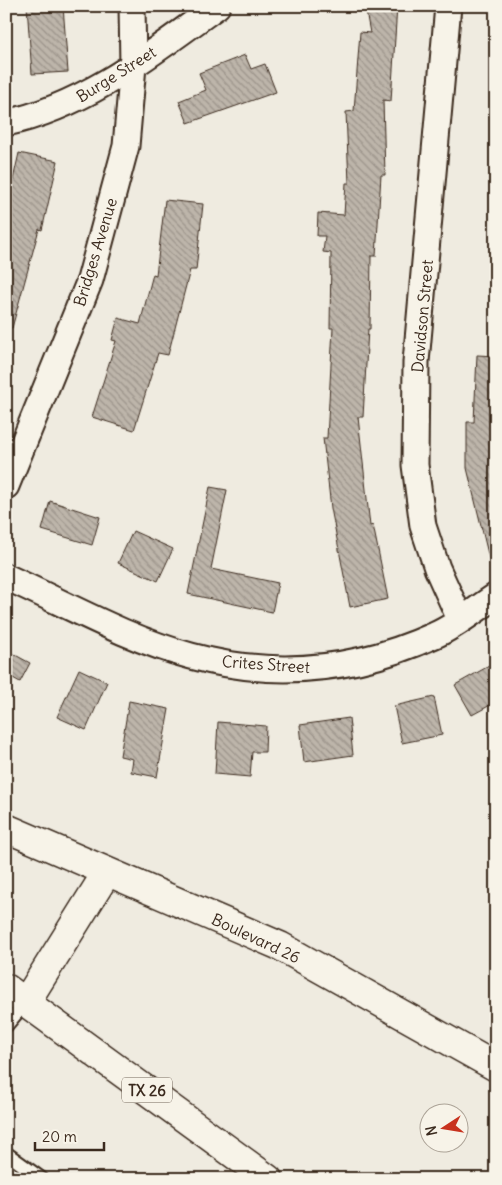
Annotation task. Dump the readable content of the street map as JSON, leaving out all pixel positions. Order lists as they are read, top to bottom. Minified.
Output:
{"streets":{"main road":["Boulevard 26","TX 26"],"street":["Burge Street","Bridges Avenue","Davidson Street","Crites Street"]},"crossings":[["Burge Street","Bridges Avenue"],["Davidson Street","Crites Street"]],"scale_bar":"20 m","north":"left"}
